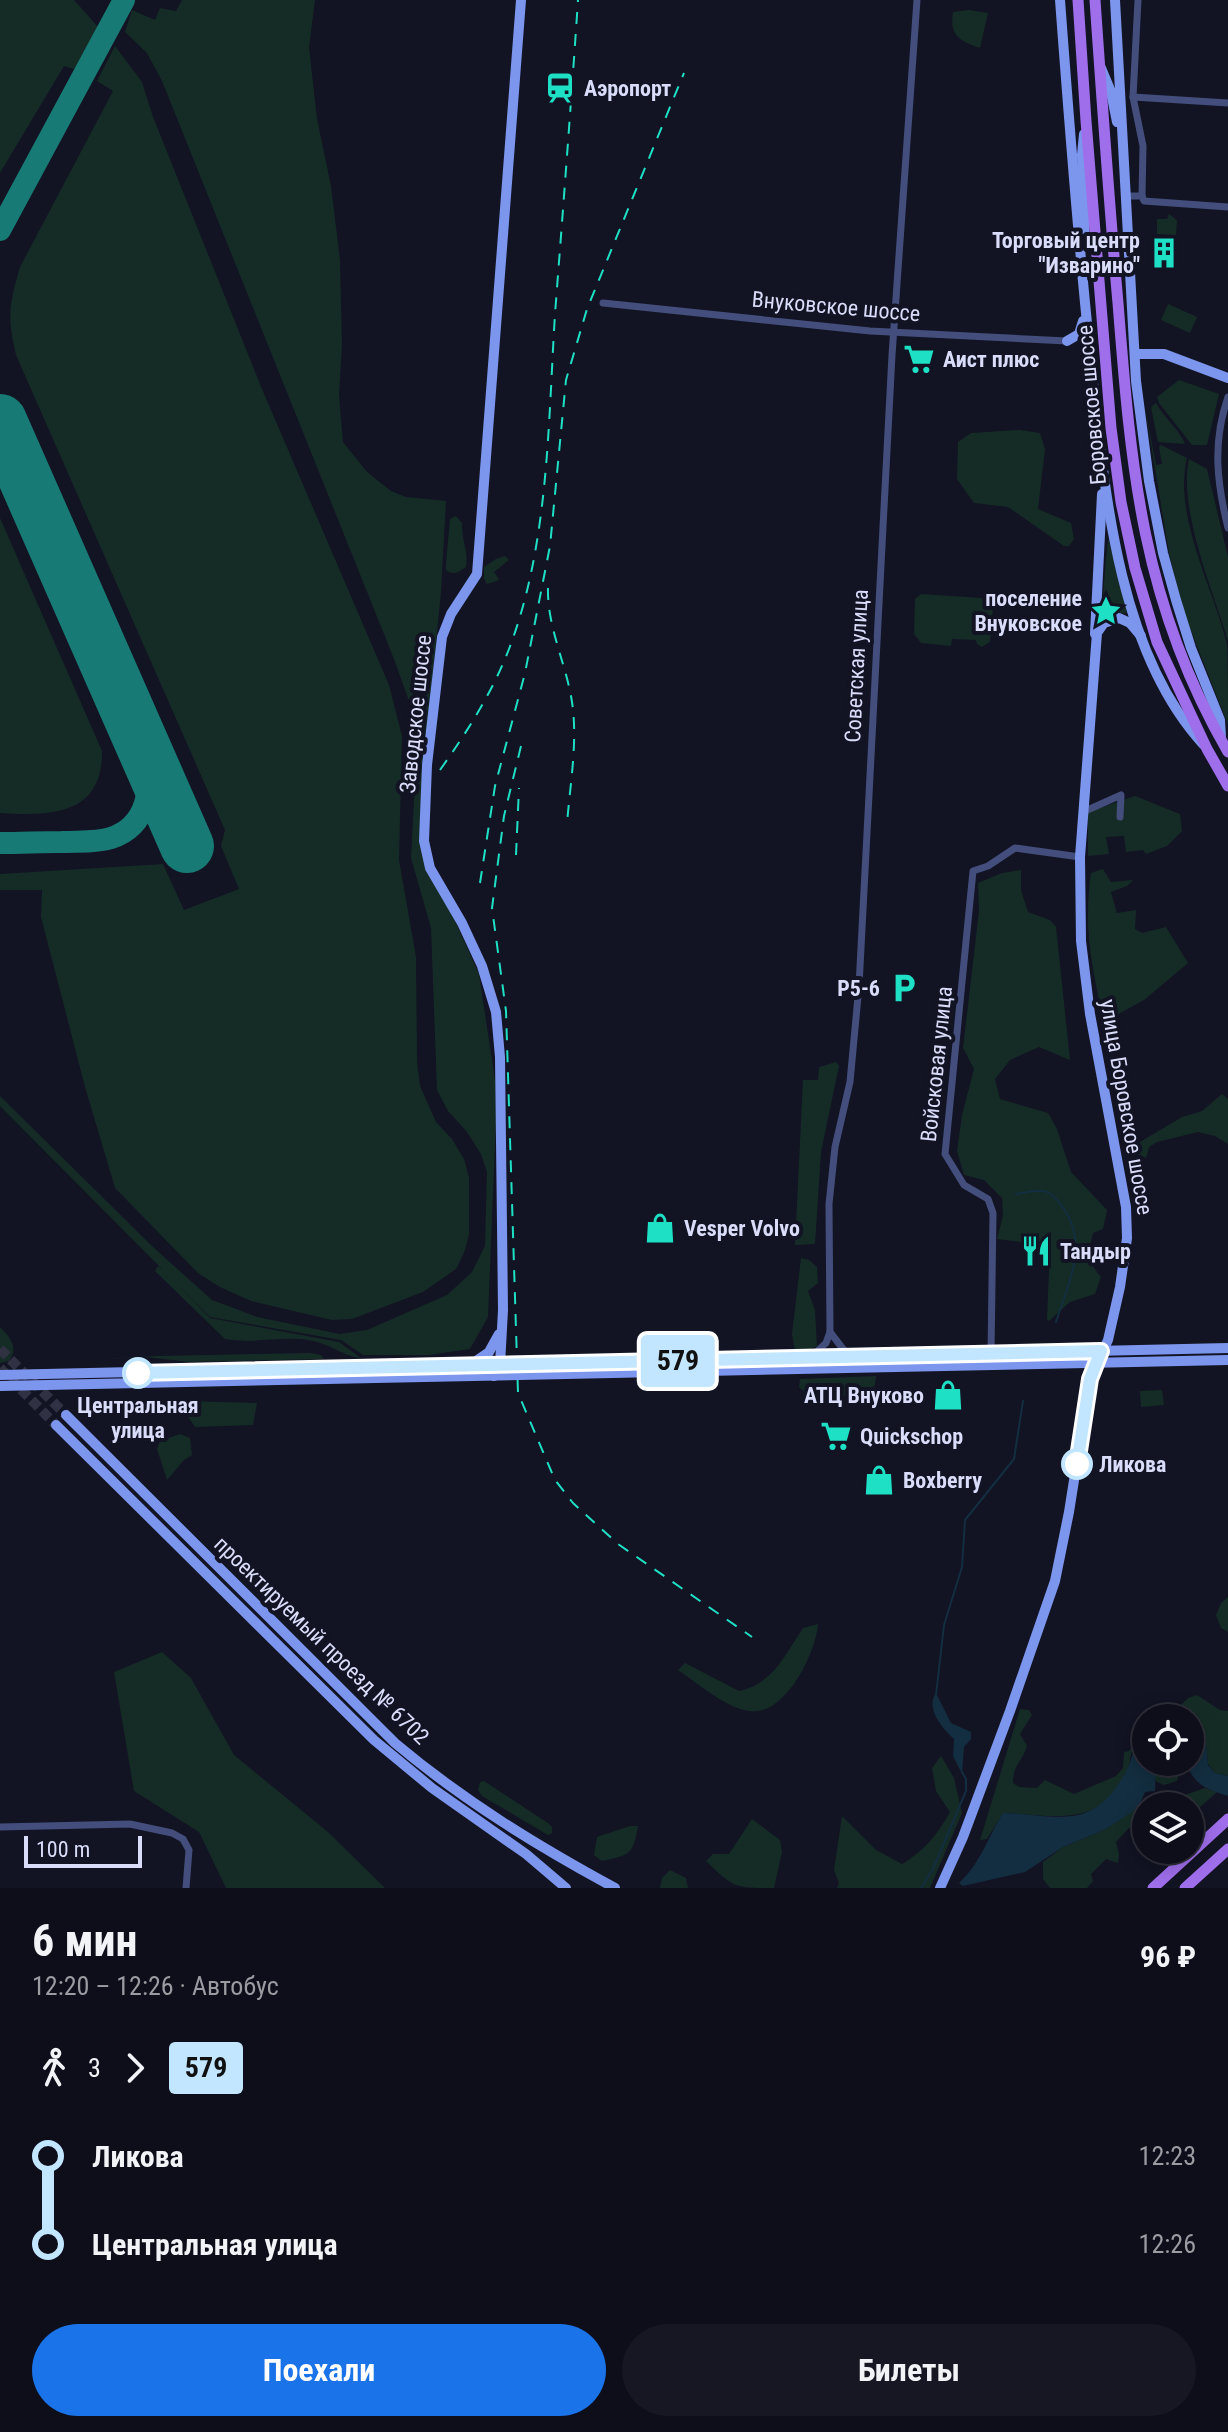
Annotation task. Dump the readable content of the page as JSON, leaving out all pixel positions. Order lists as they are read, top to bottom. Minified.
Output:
{"streets":{"main road":["Боровское шоссе"],"street":["Внуковское шоссе","Советская улица","Заводское шоссе","Войсковая улица","улица Боровское шоссе","проектируемый проезд № 6702"]},"crossings":[["Внуковское шоссе","Советская улица"],["Войсковая улица","улица Боровское шоссе"]],"places":{"station":["Аэропорт"],"building":["Торговый центр \"Изварино\""],"supermarket":["Аист плюс","Quickschop"],"place":["поселение Внуковское"],"parking":["Р5-6"],"shop":["Vesper Volvo","АТЦ Внуково","Boxberry"],"restaurant":["Тандыр"],"other":["Центральная улица","Ликова"]},"lines":["bus line 579"],"scale_bar":"100 m","page":{"on_map":"579","scale":"100 m","heading":["6 мин","12:20 – 12:26 · Автобус","96 ₽"],"legs":["3","579"],"list":[{"name":"Ликова","value":"12:23"},{"name":"Центральная улица","value":"12:26"}],"buttons":["Поехали","Билеты"]}}
